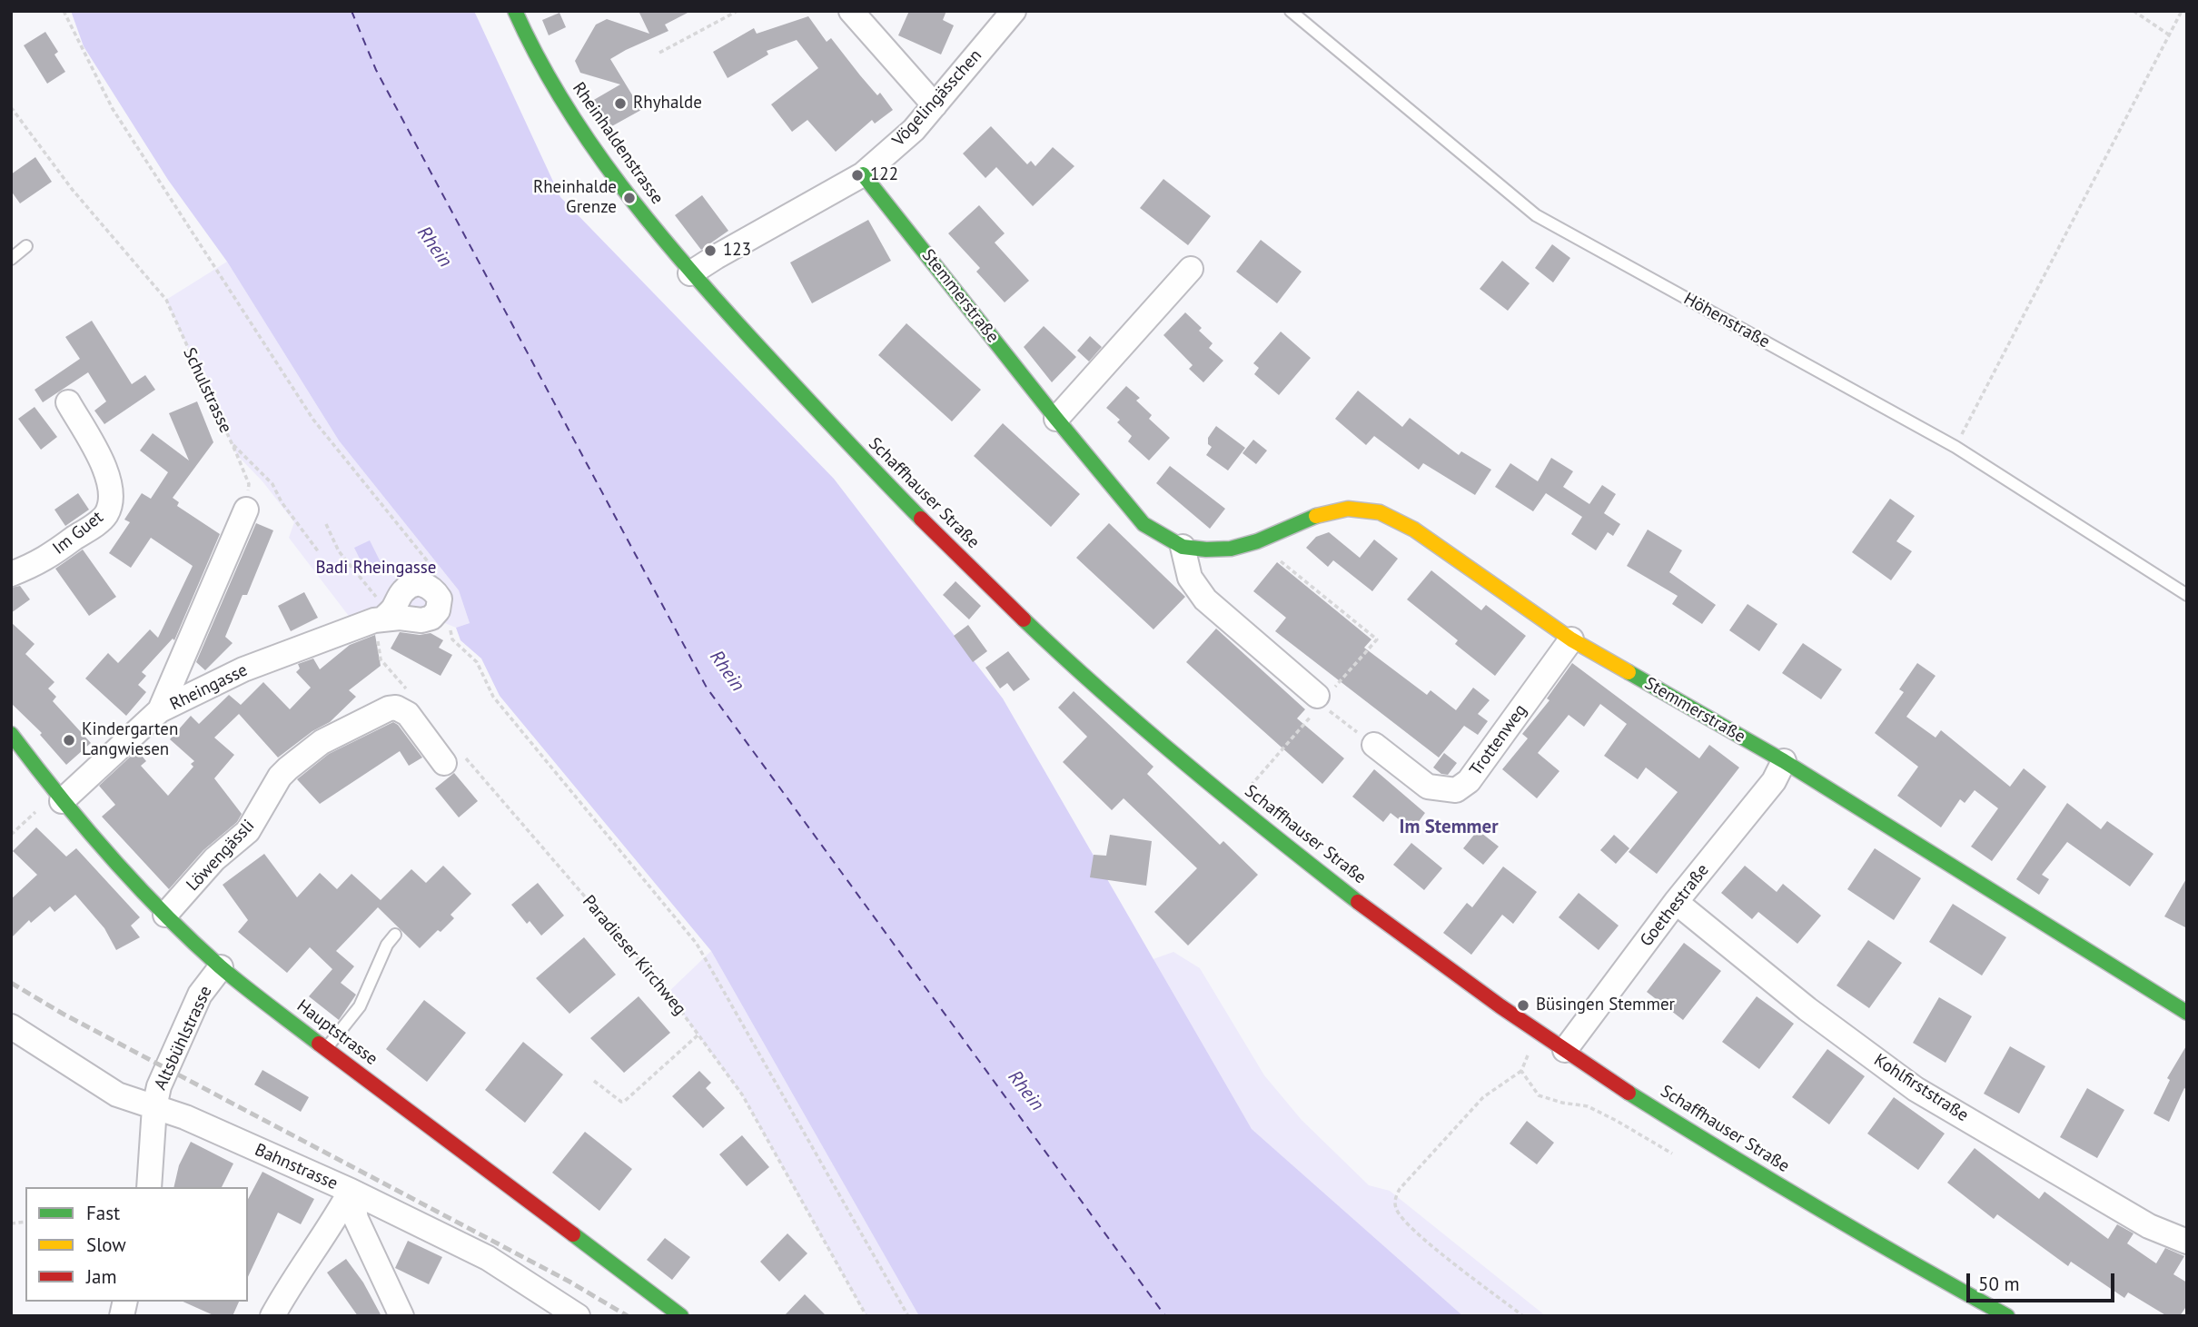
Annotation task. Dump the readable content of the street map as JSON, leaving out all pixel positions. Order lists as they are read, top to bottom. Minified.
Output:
{"streets":{"main road":["Rheinhaldenstrasse","Stemmerstraße","Schaffhauser Straße","Hauptstrasse"],"street":["Vögelingässchen","Im Guet","Rheingasse","Trottenweg","Löwengässli","Goethestraße","Altsbühlstrasse","Kohlfirststraße","Bahnstrasse"],"lane":["Höhenstraße"],"path":["Schulstrasse","Paradieser Kirchweg"]},"crossings":[["Vögelingässchen","Rheinhaldenstrasse"],["Vögelingässchen","Stemmerstraße"],["Vögelingässchen","Schaffhauser Straße"],["Rheinhaldenstrasse","Schaffhauser Straße"],["Stemmerstraße","Trottenweg"],["Stemmerstraße","Goethestraße"],["Schaffhauser Straße","Goethestraße"],["Rheingasse","Hauptstrasse"],["Löwengässli","Paradieser Kirchweg"],["Löwengässli","Hauptstrasse"],["Goethestraße","Kohlfirststraße"],["Hauptstrasse","Altsbühlstrasse"],["Altsbühlstrasse","Bahnstrasse"]],"districts":["Im Stemmer"],"water":["Rhein"],"parks":["Badi Rheingasse"],"places":["Rhyhalde","122","Rheinhalde Grenze","123","Kindergarten Langwiesen","Büsingen Stemmer"],"legend":["Fast","Slow","Jam"],"scale_bar":"50 m"}
